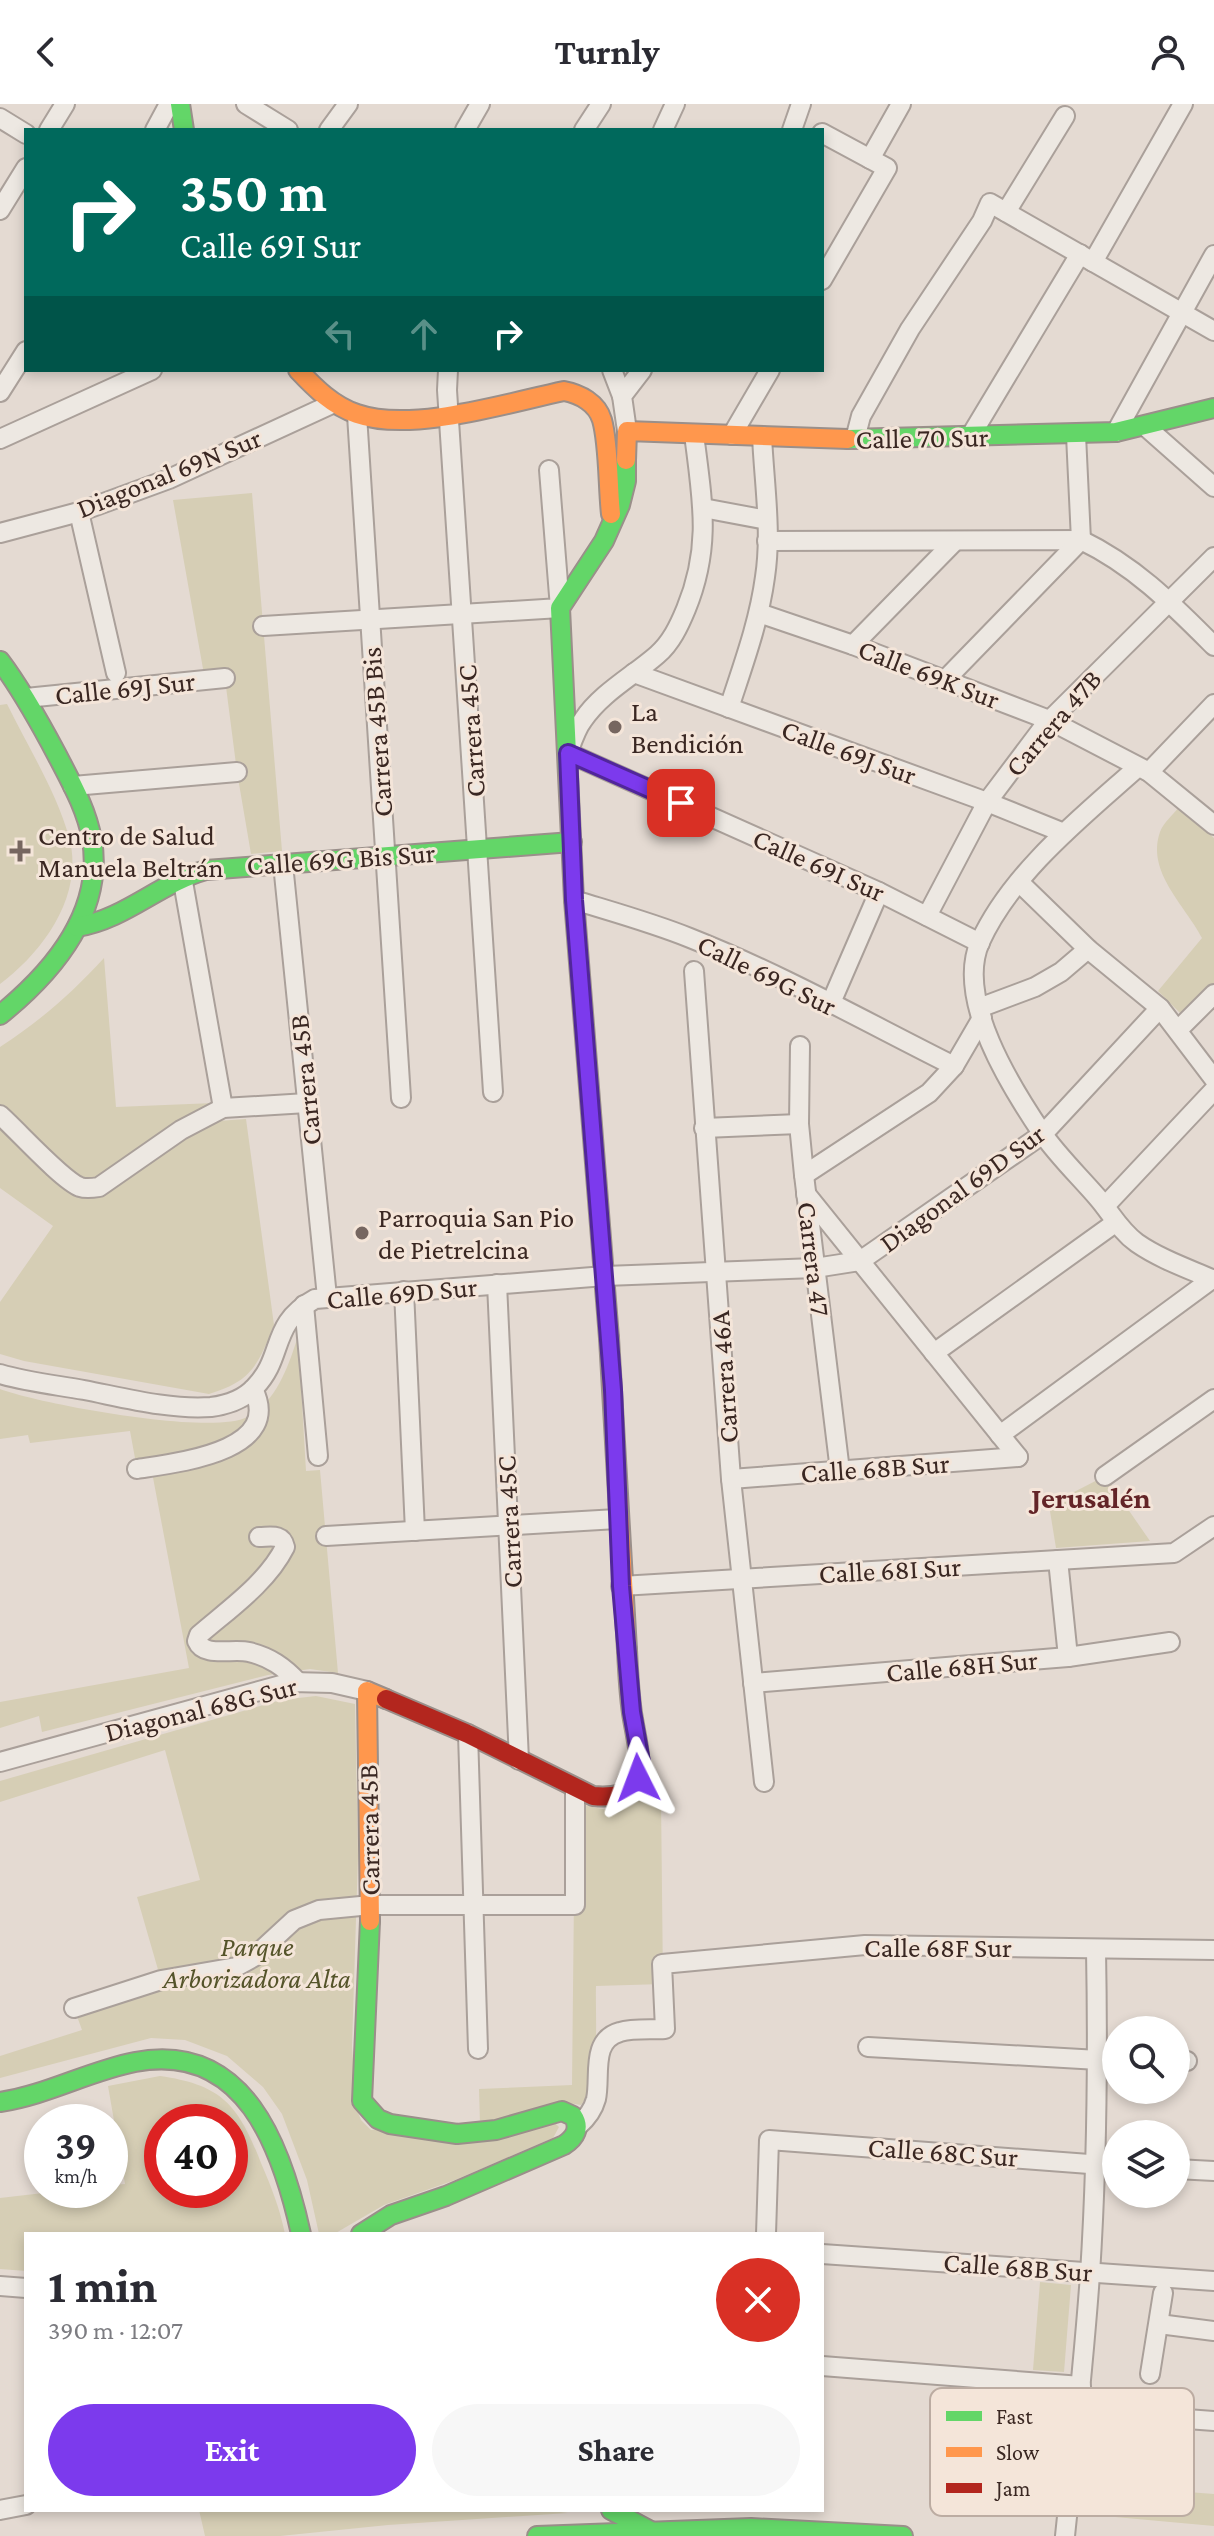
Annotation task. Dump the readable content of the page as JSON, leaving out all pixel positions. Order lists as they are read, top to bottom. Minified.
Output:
{"streets":{"street":["Calle 70 Sur","Diagonal 69N Sur","Calle 69K Sur","Calle 69J Sur","Carrera 47B","Carrera 45C","Carrera 45B Bis","Calle 69G Bis Sur","Calle 69I Sur","Calle 69G Sur","Carrera 45B","Diagonal 69D Sur","Carrera 47","Calle 69D Sur","Carrera 46A","Calle 68B Sur","Calle 68I Sur","Calle 68H Sur","Diagonal 68G Sur","Calle 68F Sur","Calle 68C Sur"]},"crossings":[["Calle 69K Sur","Carrera 47B"],["Calle 69J Sur","Carrera 47B"],["Carrera 47B","Calle 69I Sur"],["Carrera 45C","Calle 69G Bis Sur"],["Carrera 45C","Calle 69D Sur"],["Carrera 45C","Diagonal 68G Sur"],["Carrera 45B Bis","Calle 69G Bis Sur"],["Calle 69G Bis Sur","Carrera 45B"],["Carrera 45B","Calle 69D Sur"],["Carrera 45B","Diagonal 68G Sur"],["Carrera 45B","Calle 68F Sur"],["Diagonal 69D Sur","Calle 69D Sur"],["Carrera 47","Calle 69D Sur"],["Carrera 47","Calle 68B Sur"],["Calle 69D Sur","Carrera 46A"],["Carrera 46A","Calle 68B Sur"],["Carrera 46A","Calle 68I Sur"],["Carrera 46A","Calle 68H Sur"],["Calle 68I Sur","Diagonal 68G Sur"]],"districts":["Jerusalén"],"parks":["Parque Arborizadora Alta"],"places":{"other":["La Bendición","Parroquia San Pio de Pietrelcina"],"health":["Centro de Salud Manuela Beltrán"]},"legend":["Fast","Slow","Jam"],"page":{"header":"Turnly","turn":["350 m","Calle 69I Sur"],"speed":"39 km/h","limit":"40","heading":["1 min","390 m · 12:07"],"buttons":["Exit","Share"]}}
